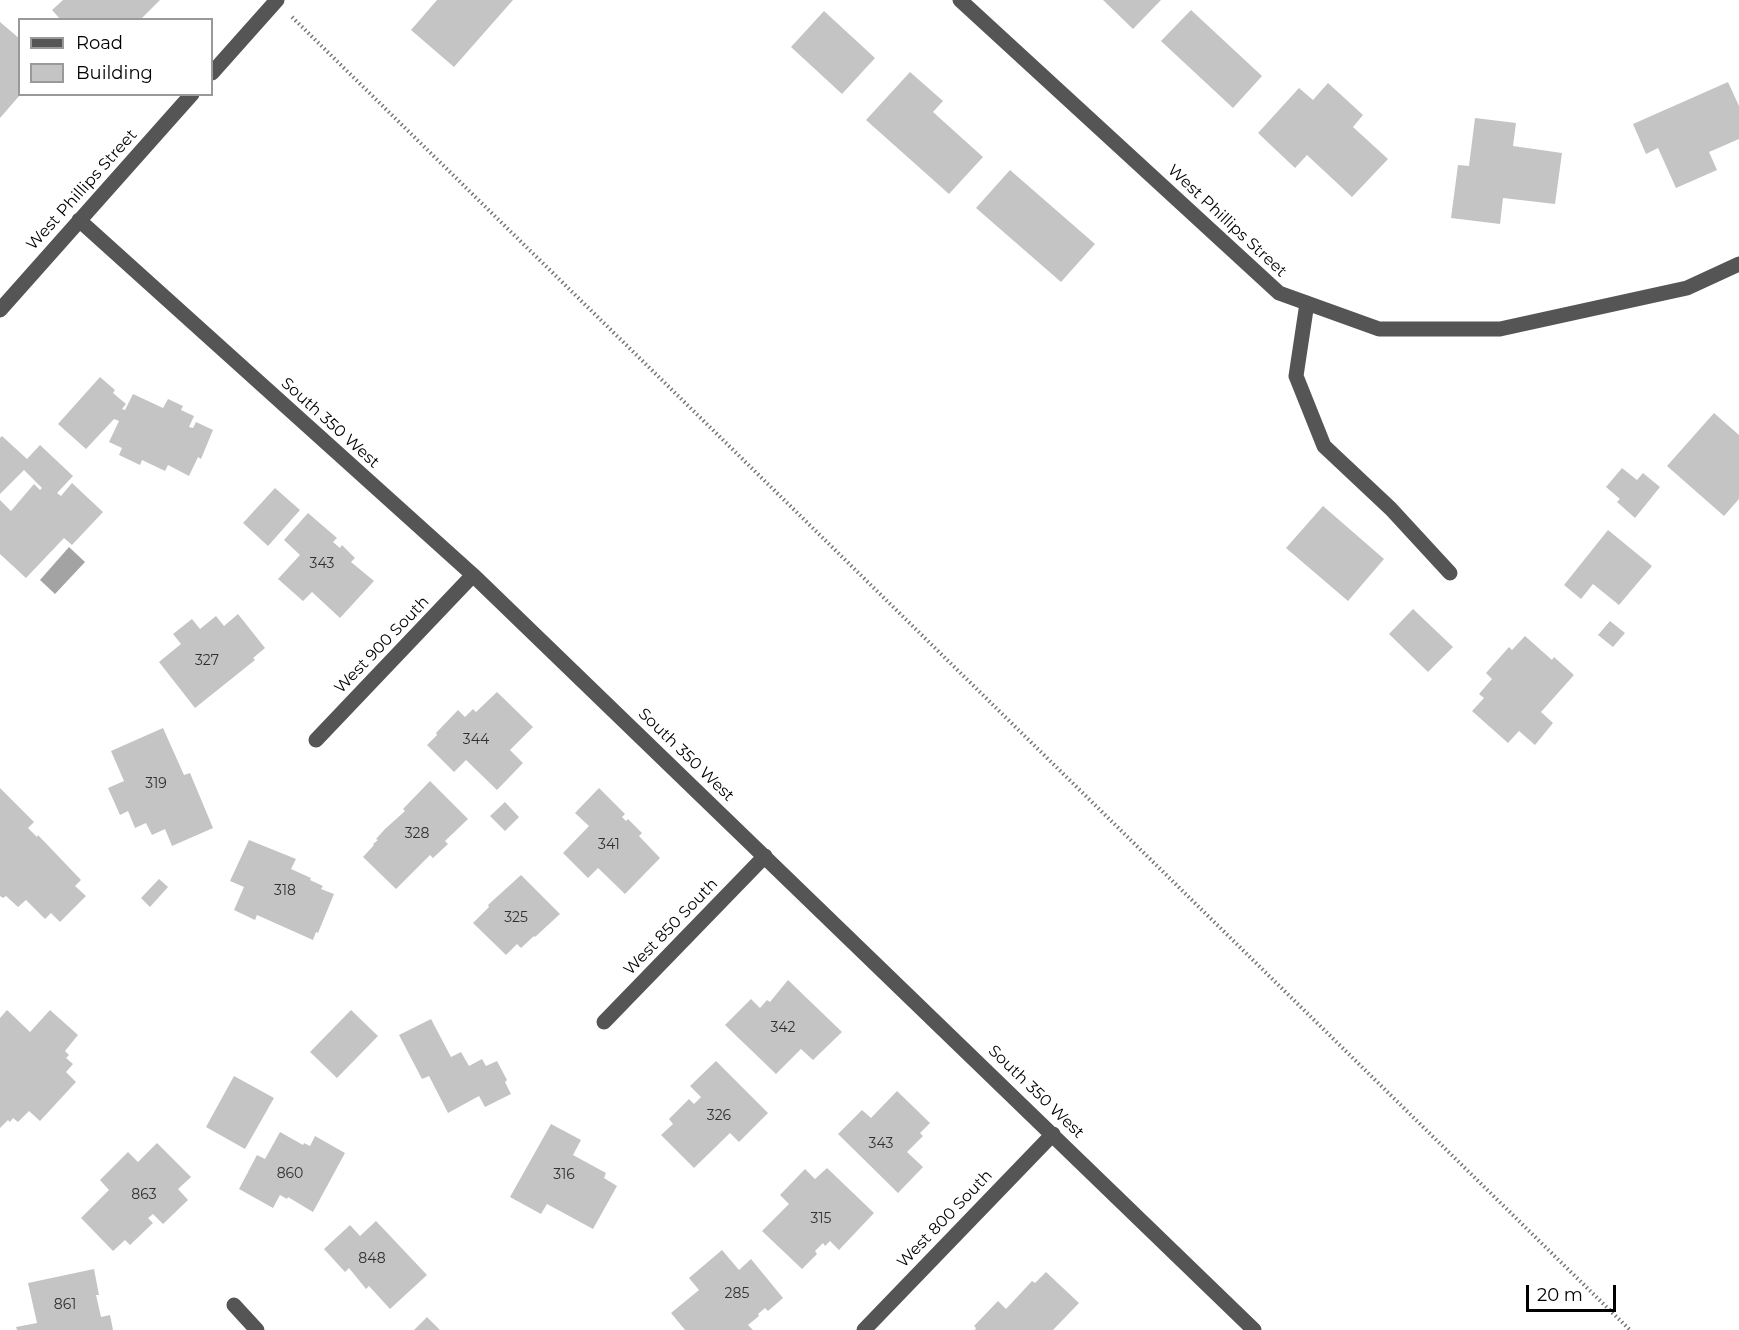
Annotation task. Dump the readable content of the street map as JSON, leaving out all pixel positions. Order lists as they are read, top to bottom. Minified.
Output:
{"streets":{"street":["West Phillips Street","South 350 West","West 900 South","West 850 South","West 800 South"]},"crossings":[["West Phillips Street","South 350 West"],["South 350 West","West 900 South"],["South 350 West","West 850 South"],["South 350 West","West 800 South"]],"house_numbers":["343","327","344","319","328","341","318","325","342","326","343","860","316","863","315","848","285","861"],"legend":["Road","Building"],"scale_bar":"20 m"}
